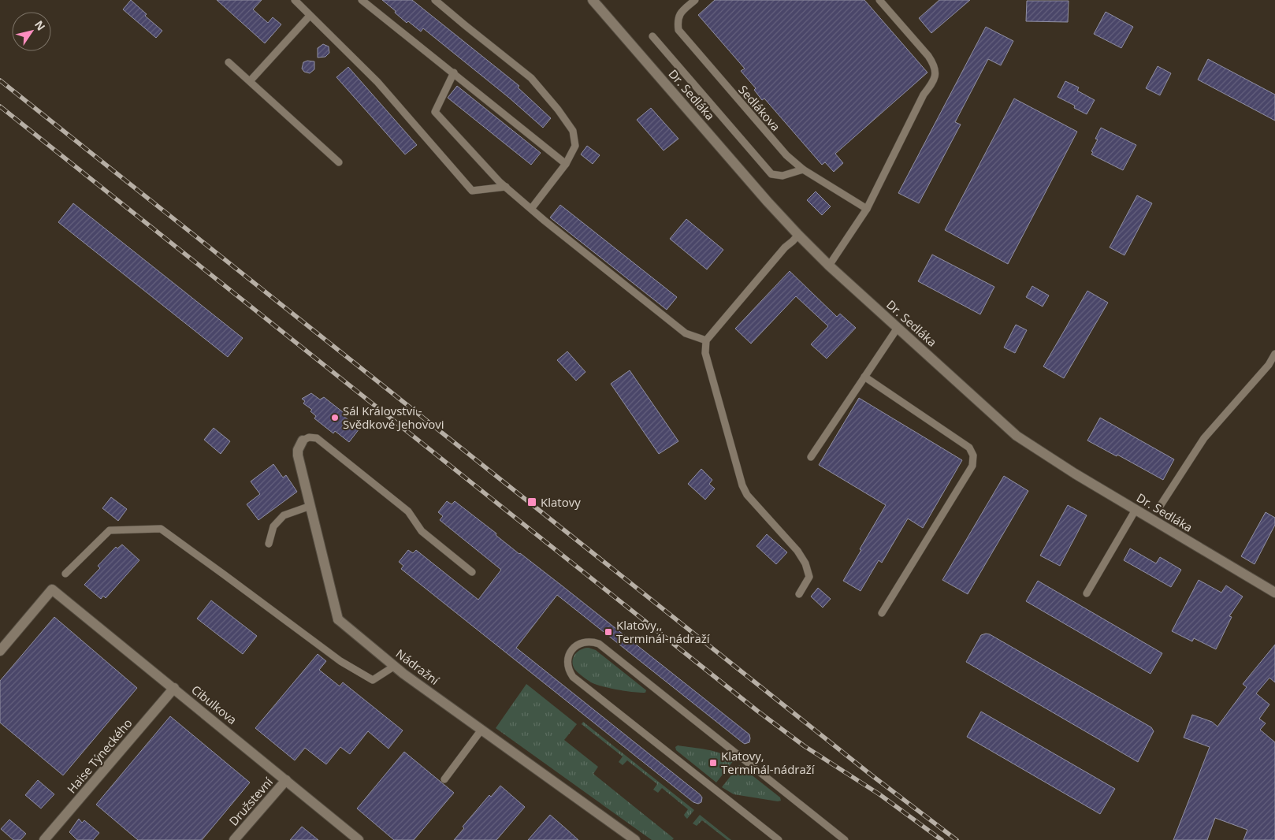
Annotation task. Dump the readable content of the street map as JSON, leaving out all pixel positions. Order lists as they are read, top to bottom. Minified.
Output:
{"streets":{"street":["Dr. Sedláka","Nádražní","Cibulkova","Haise Týneckého","Družstevní"],"lane":["Sedlákova"]},"crossings":[["Cibulkova","Haise Týneckého"],["Cibulkova","Družstevní"]],"places":{"other":["Sál Království - Svědkové Jehovovi"],"transit":["Klatovy","Klatovy,, Terminál-nádraží","Klatovy, Terminál-nádraží"]},"north":"top right"}
